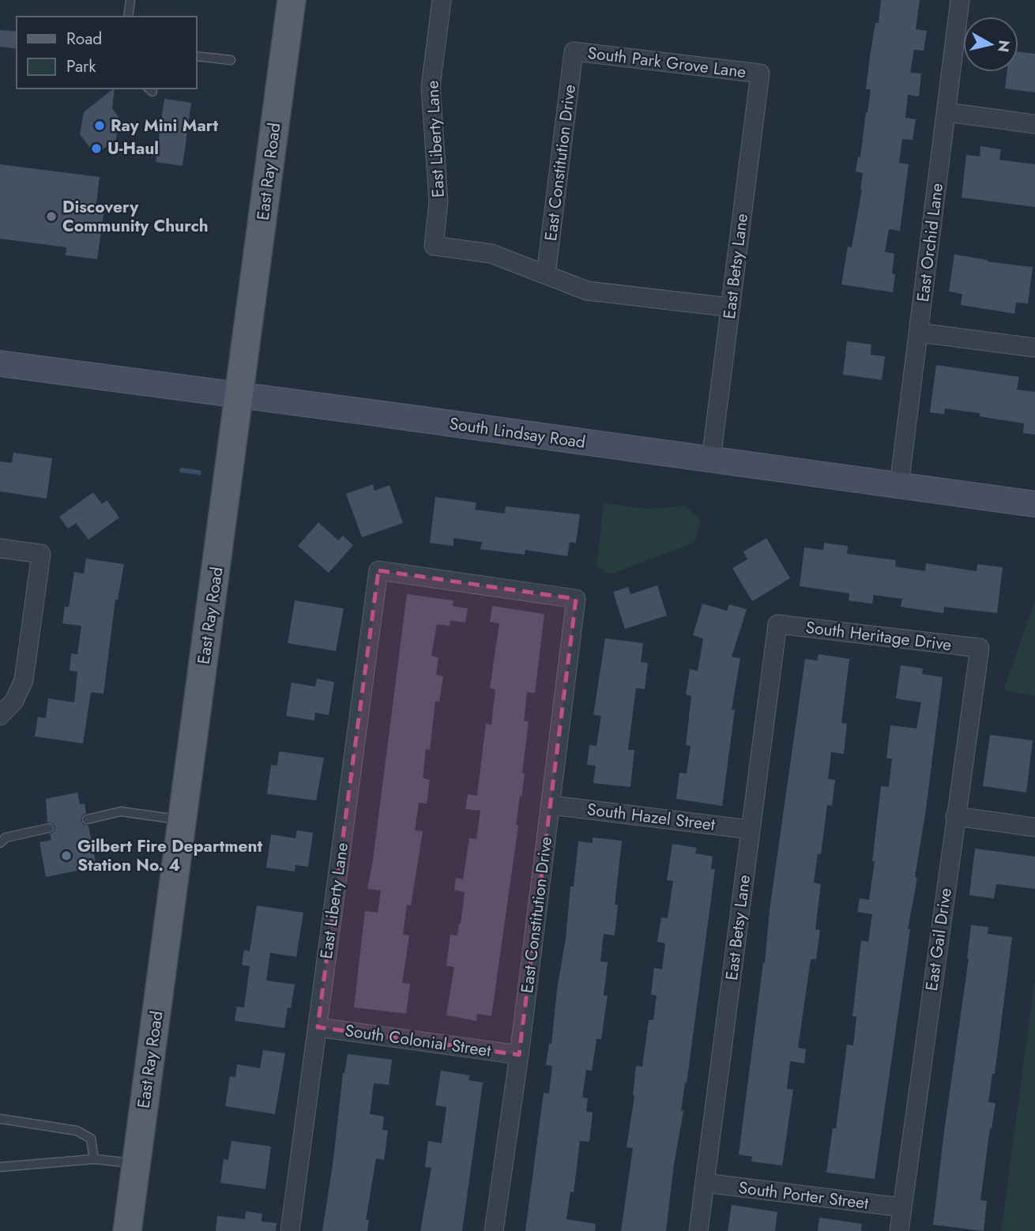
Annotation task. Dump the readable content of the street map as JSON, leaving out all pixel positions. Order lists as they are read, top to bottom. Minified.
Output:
{"streets":{"main road":["East Ray Road","South Lindsay Road"],"street":["South Park Grove Lane","East Liberty Lane","East Constitution Drive","East Orchid Lane","East Betsy Lane","South Heritage Drive","South Hazel Street","East Gail Drive","South Colonial Street","South Porter Street"]},"crossings":[["South Park Grove Lane","East Constitution Drive"],["South Park Grove Lane","East Betsy Lane"],["East Liberty Lane","East Constitution Drive"],["East Liberty Lane","South Colonial Street"],["East Constitution Drive","South Hazel Street"],["East Constitution Drive","South Colonial Street"],["East Ray Road","South Lindsay Road"],["East Orchid Lane","South Lindsay Road"],["East Betsy Lane","South Lindsay Road"],["East Betsy Lane","South Heritage Drive"],["East Betsy Lane","South Hazel Street"],["East Betsy Lane","South Porter Street"],["South Heritage Drive","East Gail Drive"],["East Gail Drive","South Porter Street"]],"places":["Ray Mini Mart","U-Haul","Discovery Community Church","Gilbert Fire Department Station No. 4"],"legend":["Road","Park"],"north":"right"}
